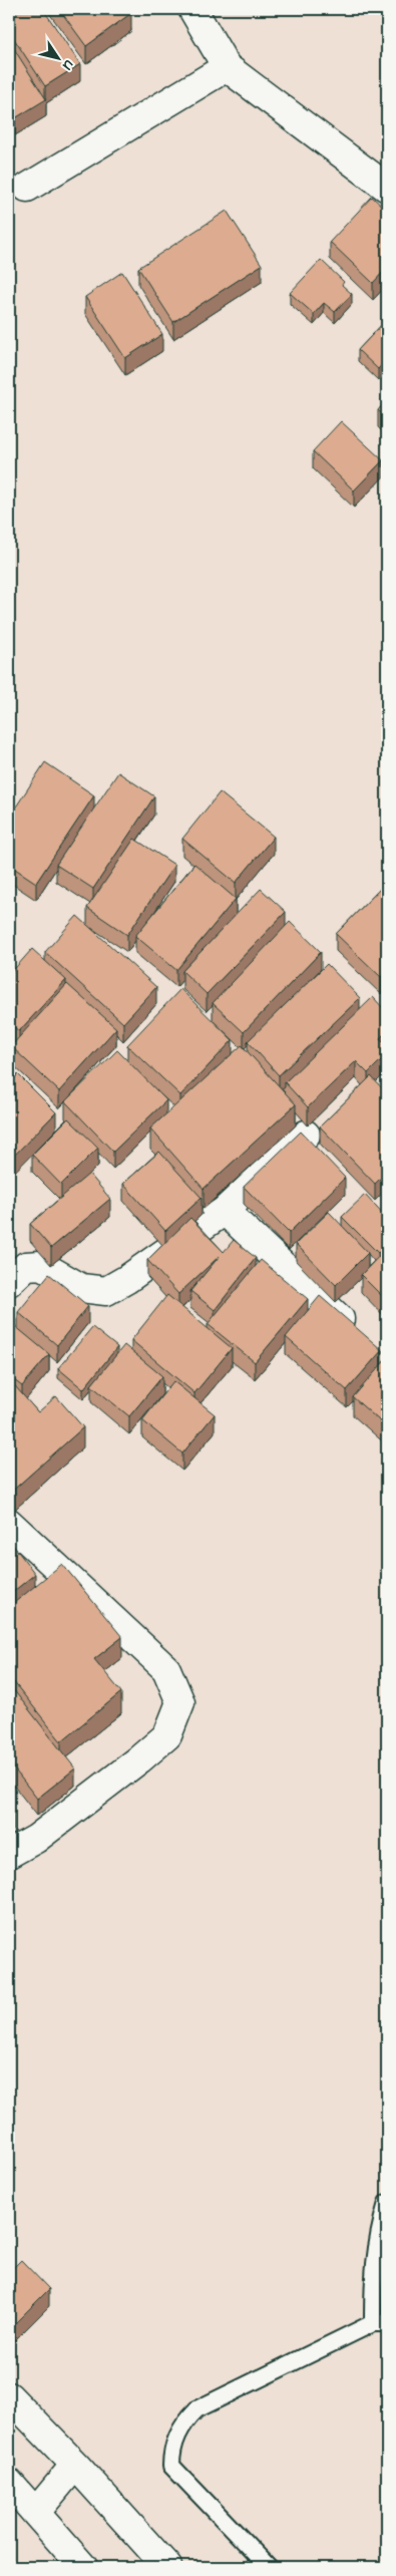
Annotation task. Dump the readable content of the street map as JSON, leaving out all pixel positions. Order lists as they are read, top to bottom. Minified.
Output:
{"north":"bottom right"}
